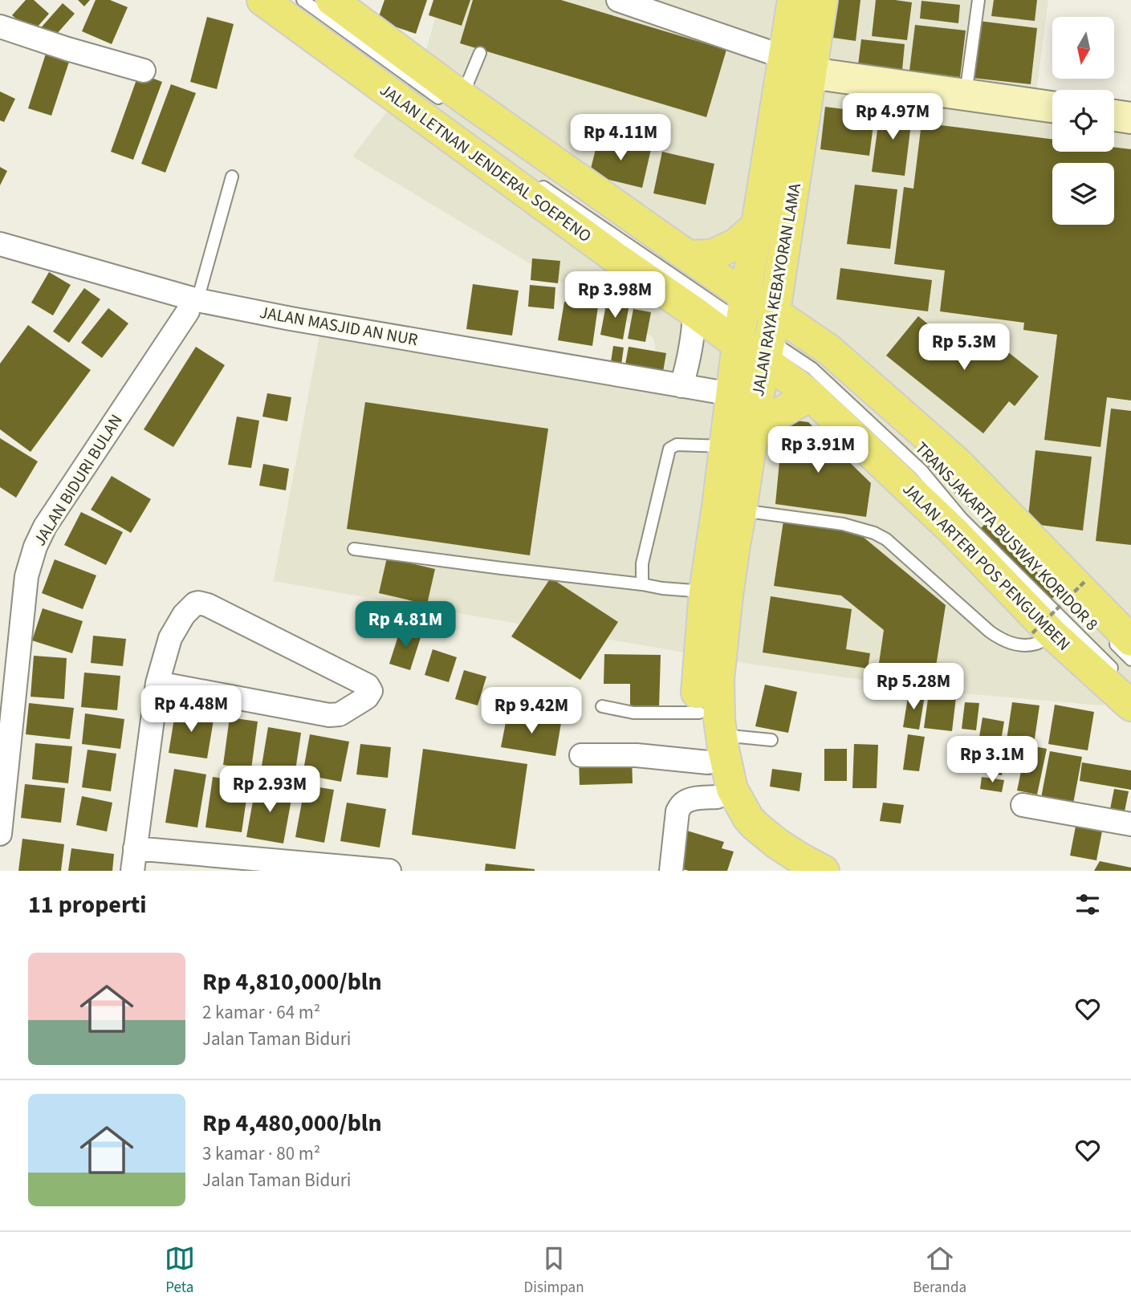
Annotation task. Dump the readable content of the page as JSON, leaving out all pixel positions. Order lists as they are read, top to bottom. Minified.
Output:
{"streets":{"main road":["JALAN LETNAN JENDERAL SOEPENO","JALAN RAYA KEBAYORAN LAMA","JALAN ARTERI POS PENGUMBEN"],"street":["JALAN MASJID AN NUR","JALAN BIDURI BULAN"],"lane":["TRANSJAKARTA BUSWAY KORIDOR 8"]},"crossings":[["JALAN LETNAN JENDERAL SOEPENO","JALAN RAYA KEBAYORAN LAMA"],["JALAN LETNAN JENDERAL SOEPENO","TRANSJAKARTA BUSWAY KORIDOR 8"],["JALAN LETNAN JENDERAL SOEPENO","JALAN ARTERI POS PENGUMBEN"],["JALAN RAYA KEBAYORAN LAMA","JALAN MASJID AN NUR"],["JALAN RAYA KEBAYORAN LAMA","TRANSJAKARTA BUSWAY KORIDOR 8"],["JALAN RAYA KEBAYORAN LAMA","JALAN ARTERI POS PENGUMBEN"],["JALAN MASJID AN NUR","JALAN BIDURI BULAN"],["TRANSJAKARTA BUSWAY KORIDOR 8","JALAN ARTERI POS PENGUMBEN"]],"north":"bottom","page":{"price":["Rp 4.97M","Rp 4.11M","Rp 3.98M","Rp 5.3M","Rp 3.91M","Rp 4.81M","Rp 5.28M","Rp 4.48M","Rp 9.42M","Rp 3.1M","Rp 2.93M"],"heading":"11 properti","list":[{"name":"Rp 4,810,000/bln","note":"2 kamar · 64 m² · Jalan Taman Biduri"},{"name":"Rp 4,480,000/bln","note":"3 kamar · 80 m² · Jalan Taman Biduri"}],"tabs":["Peta","Disimpan","Beranda"]}}
